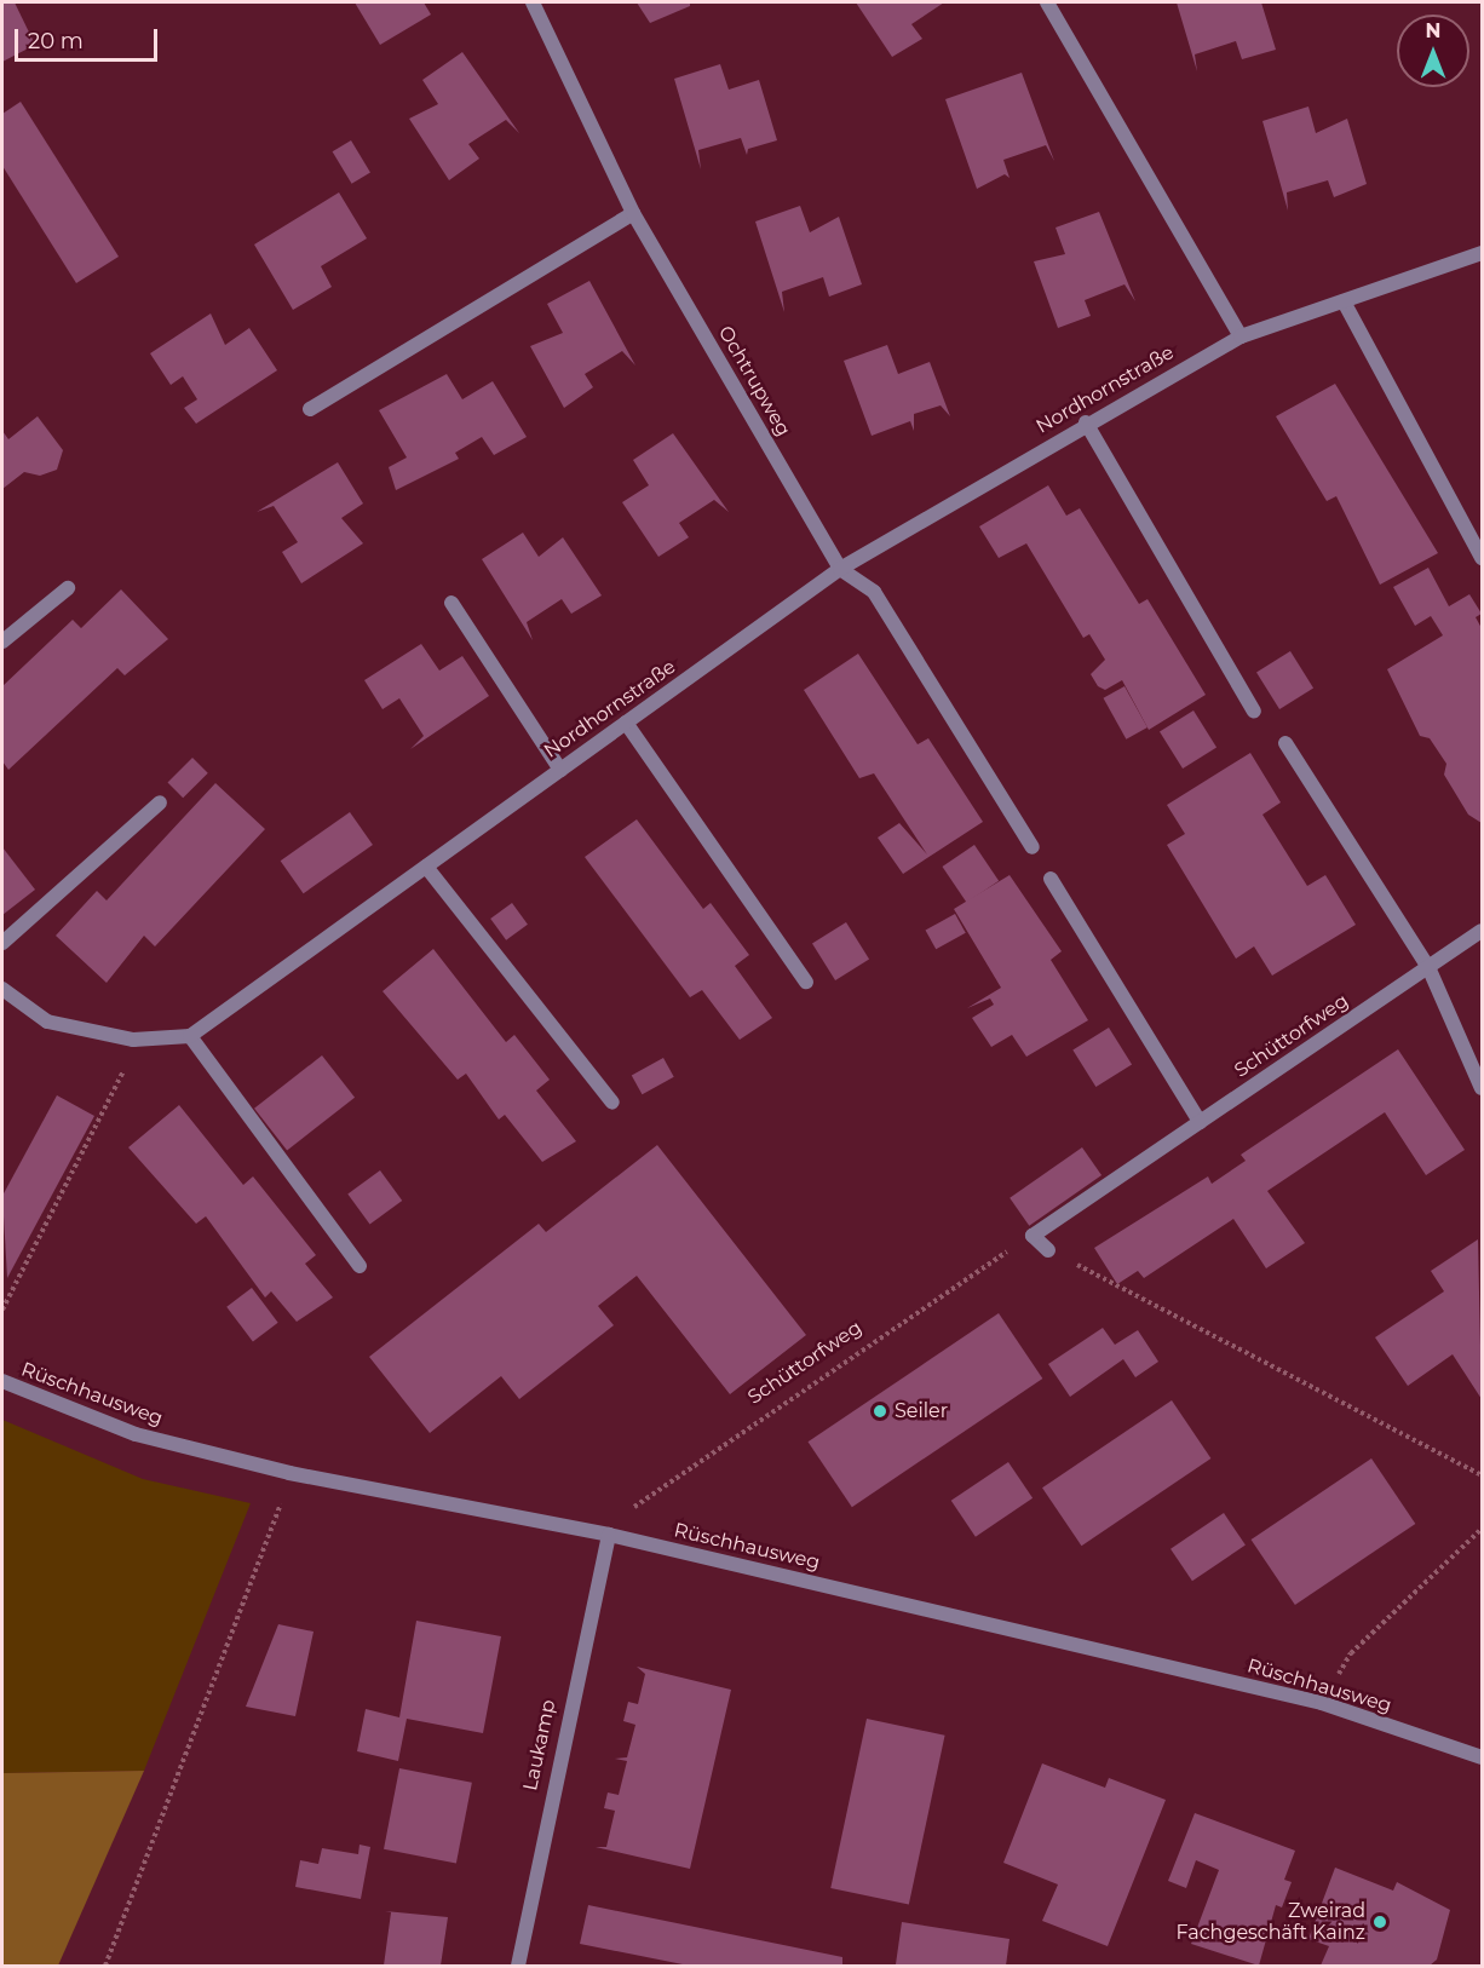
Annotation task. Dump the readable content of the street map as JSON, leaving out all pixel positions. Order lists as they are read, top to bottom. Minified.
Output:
{"streets":{"street":["Ochtrupweg","Nordhornstraße","Schüttorfweg","Rüschhausweg","Laukamp"]},"crossings":[["Ochtrupweg","Nordhornstraße"],["Schüttorfweg","Rüschhausweg"],["Schüttorfweg","Laukamp"],["Rüschhausweg","Laukamp"]],"places":["Seiler","Zweirad Fachgeschäft Kainz"],"scale_bar":"20 m","north":"top"}
